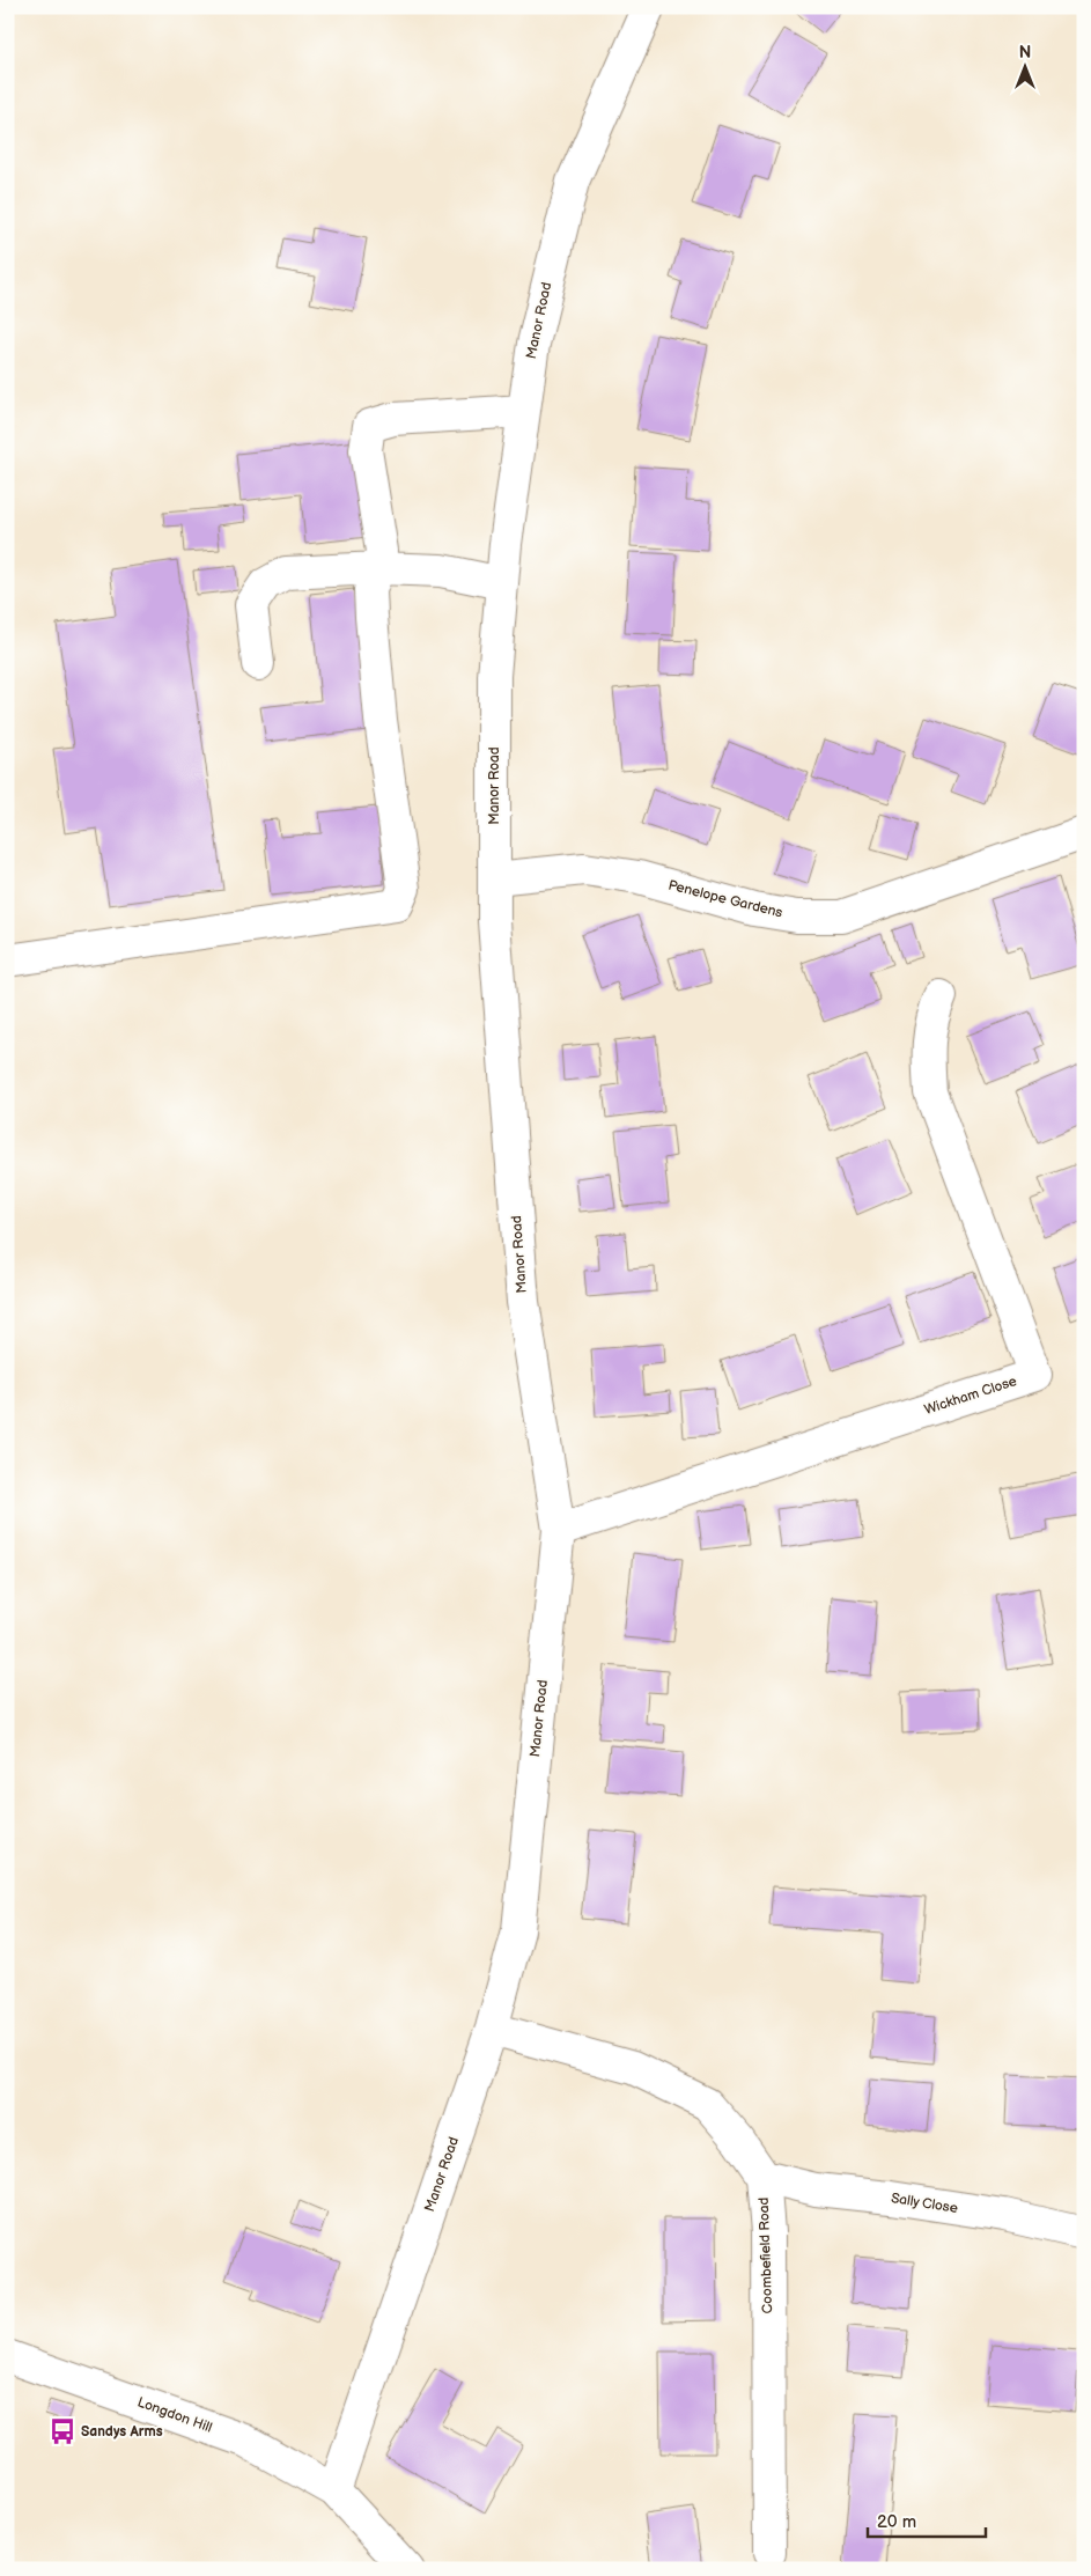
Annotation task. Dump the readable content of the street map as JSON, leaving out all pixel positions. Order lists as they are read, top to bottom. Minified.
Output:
{"streets":{"street":["Manor Road","Penelope Gardens","Wickham Close","Sally Close","Coombefield Road","Longdon Hill"]},"crossings":[["Manor Road","Penelope Gardens"],["Manor Road","Wickham Close"],["Manor Road","Coombefield Road"],["Manor Road","Longdon Hill"],["Sally Close","Coombefield Road"]],"places":{"bus stop":["Sandys Arms"]},"scale_bar":"20 m","north":"top"}
